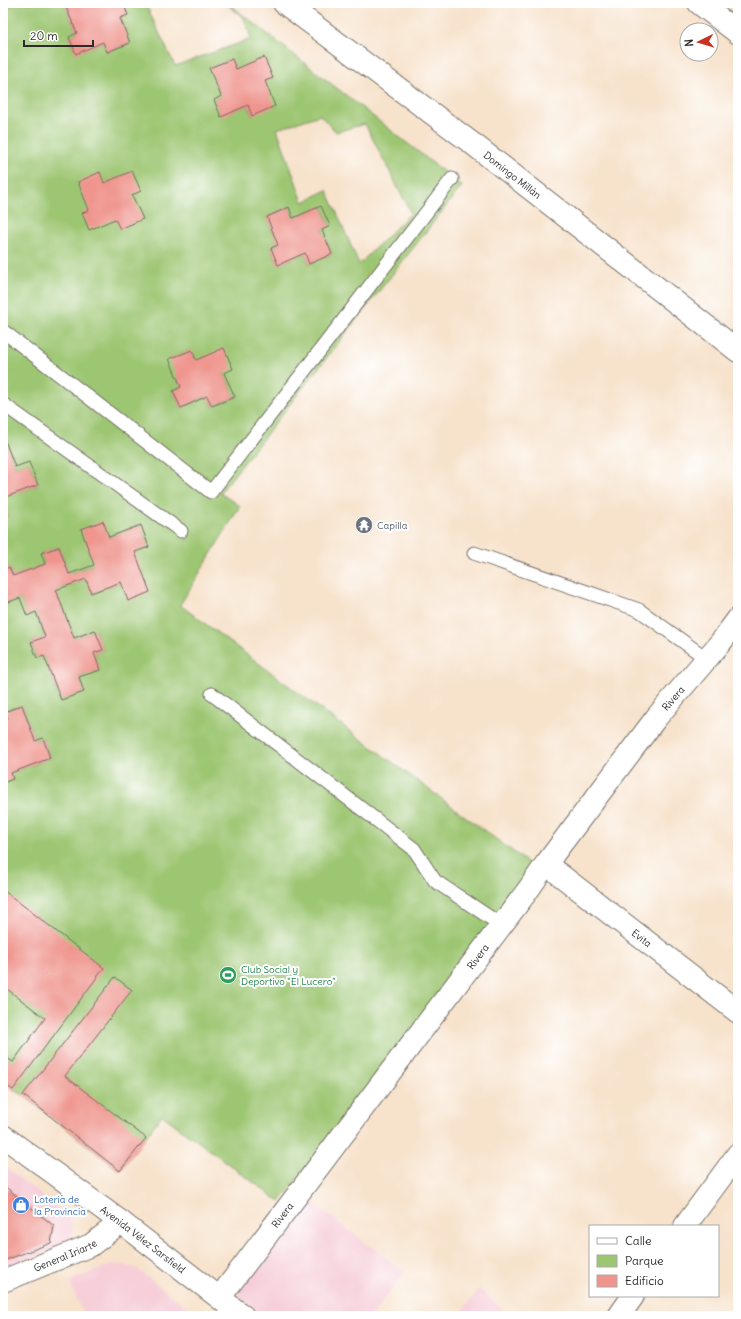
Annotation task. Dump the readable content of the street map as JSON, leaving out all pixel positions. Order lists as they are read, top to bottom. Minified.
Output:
{"streets":{"street":["Domingo Millán","Rivera","Evita","Avenida Vélez Sarsfield","General Iriarte"]},"crossings":[["Rivera","Evita"],["Rivera","Avenida Vélez Sarsfield"],["Avenida Vélez Sarsfield","General Iriarte"]],"places":{"temple":["Capilla"],"sports":["Club Social y Deportivo \"El Lucero\""],"shop":["Loteria de la Provincia"]},"legend":["Calle","Parque","Edificio"],"scale_bar":"20 m","north":"left"}
